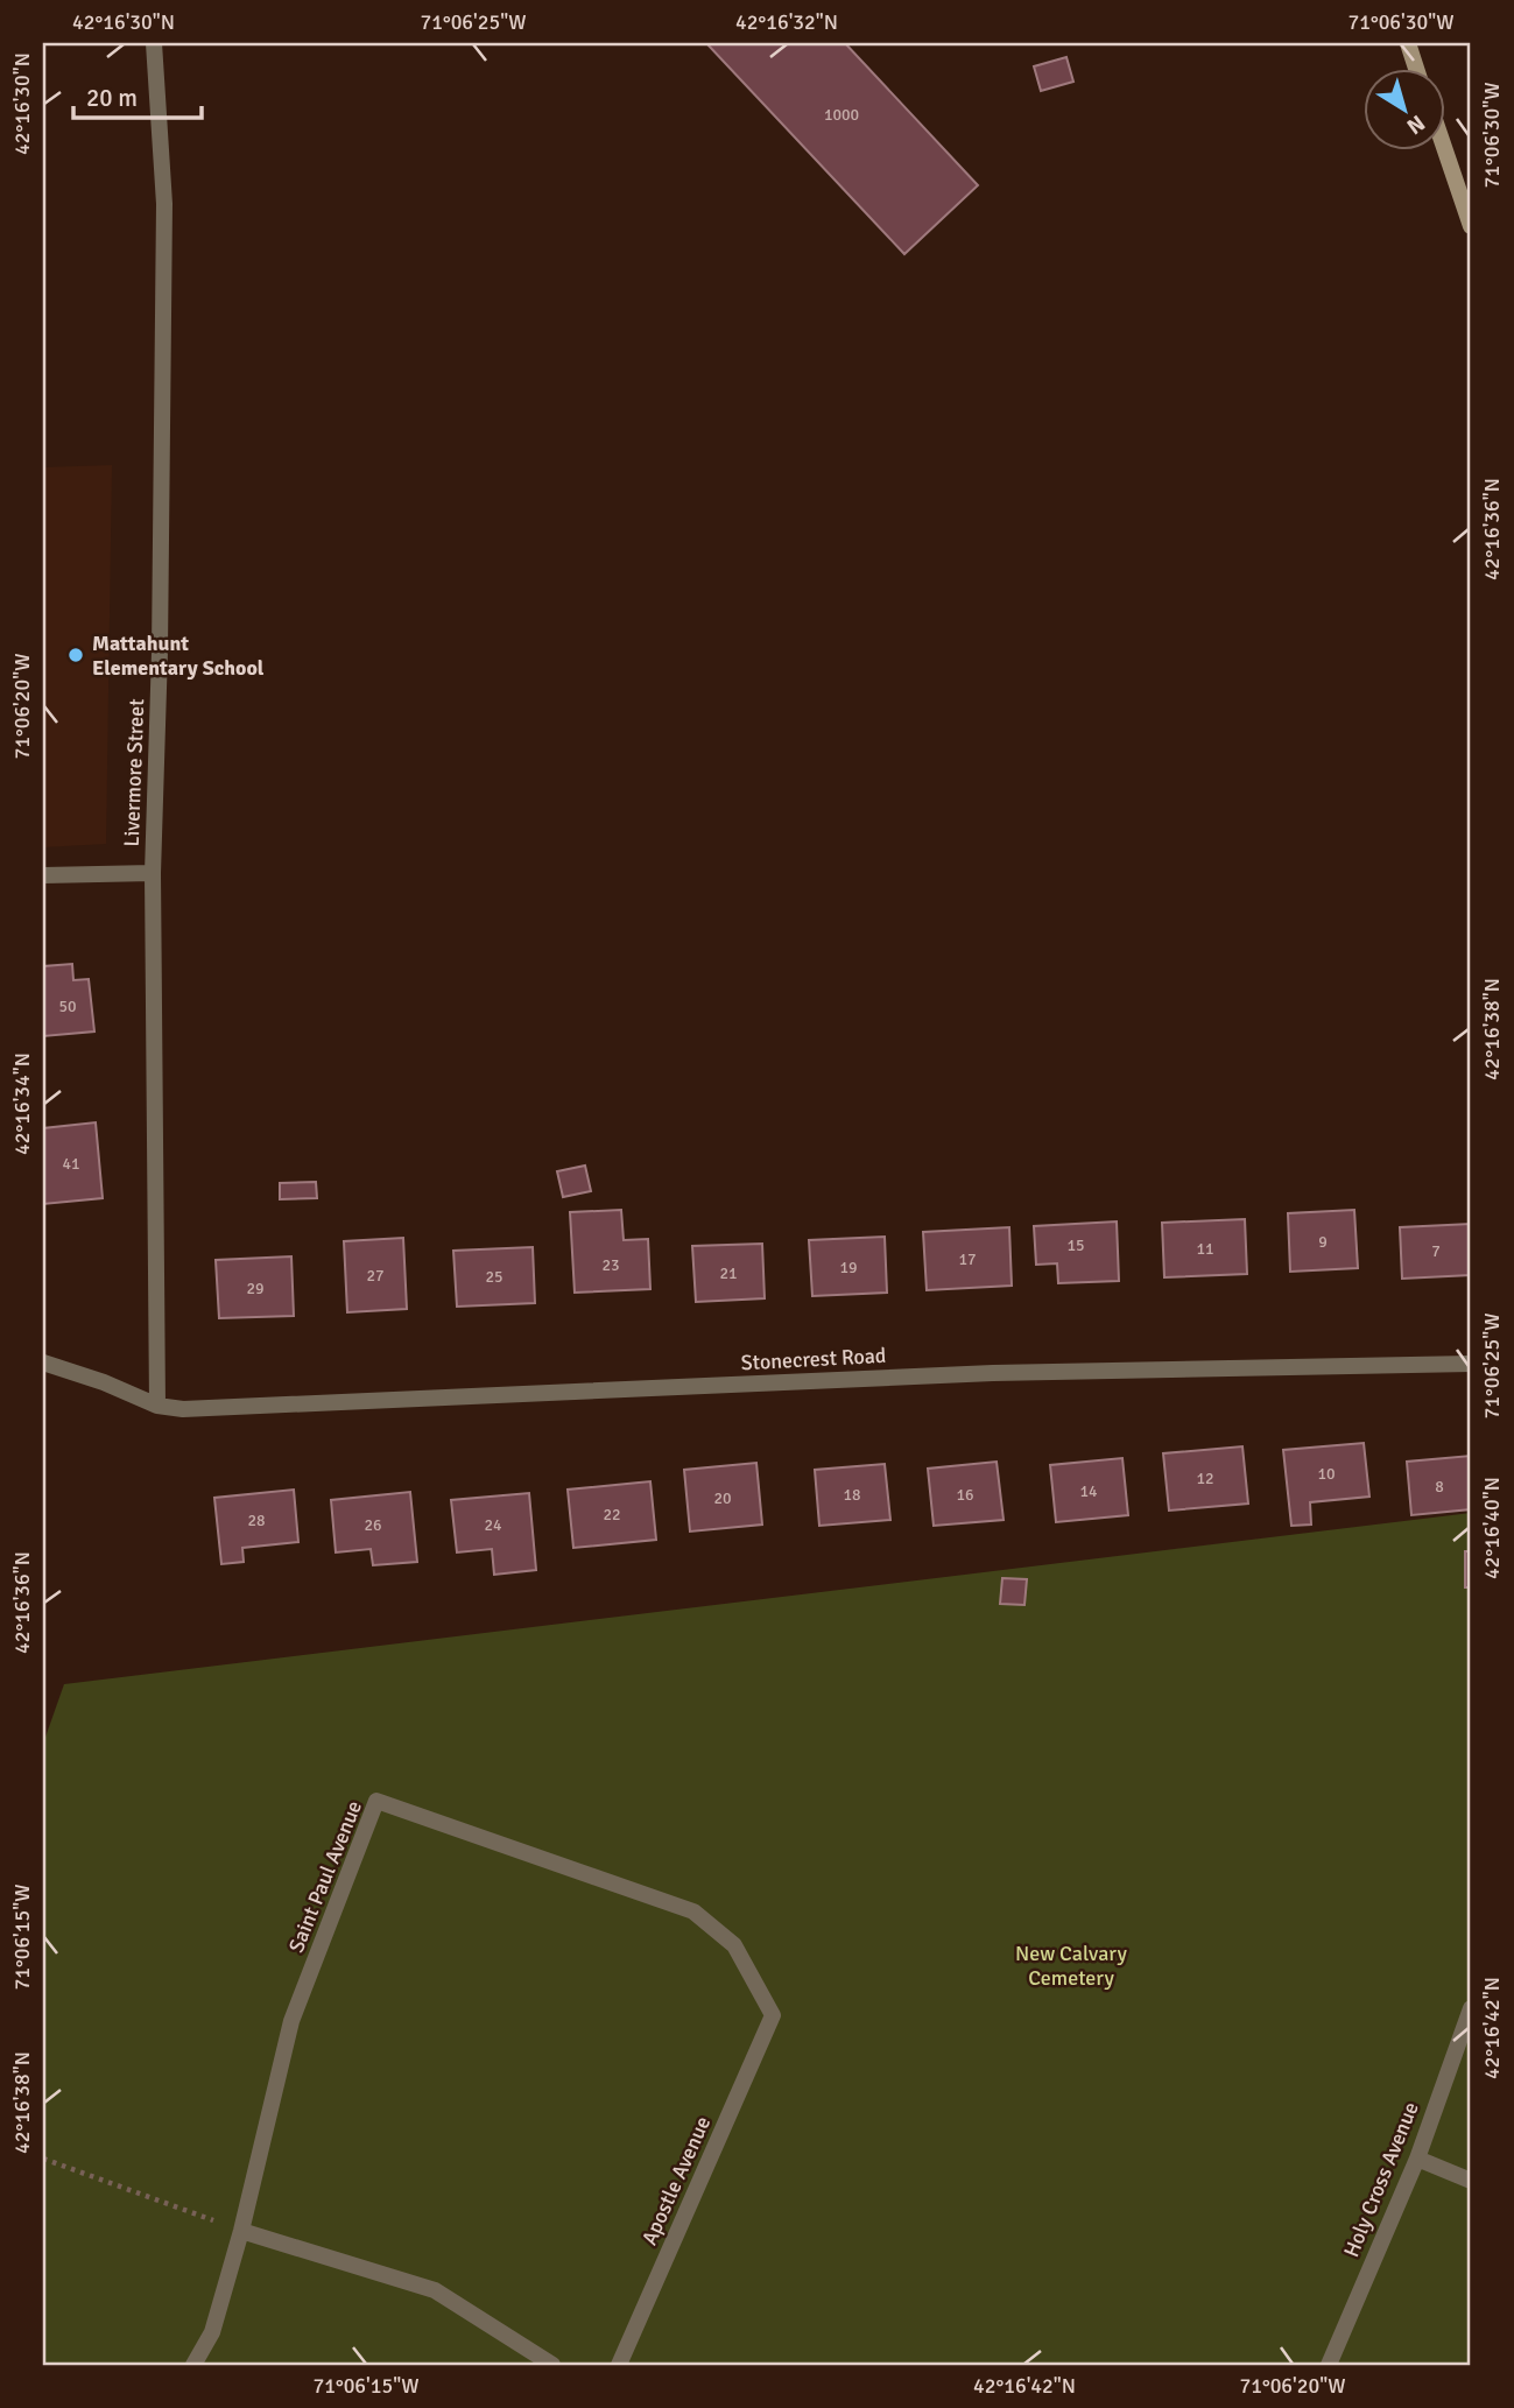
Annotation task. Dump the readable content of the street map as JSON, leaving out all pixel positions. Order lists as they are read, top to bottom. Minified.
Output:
{"streets":{"street":["Livermore Street","Stonecrest Road","Saint Paul Avenue","Holy Cross Avenue","Apostle Avenue"]},"crossings":[["Livermore Street","Stonecrest Road"],["Saint Paul Avenue","Apostle Avenue"]],"parks":["New Calvary Cemetery"],"places":["Mattahunt Elementary School"],"house_numbers":["1000","50","41","9","15","11","7","17","23","19","21","27","25","29","10","12","8","14","18","16","20","22","28","26","24"],"scale_bar":"20 m","north":"bottom right","coordinates":["42°16'30\"N","71°06'25\"W","42°16'32\"N","71°06'30\"W","42°16'36\"N","71°06'20\"W","42°16'38\"N","42°16'34\"N","42°16'40\"N","71°06'15\"W","42°16'42\"N"]}
